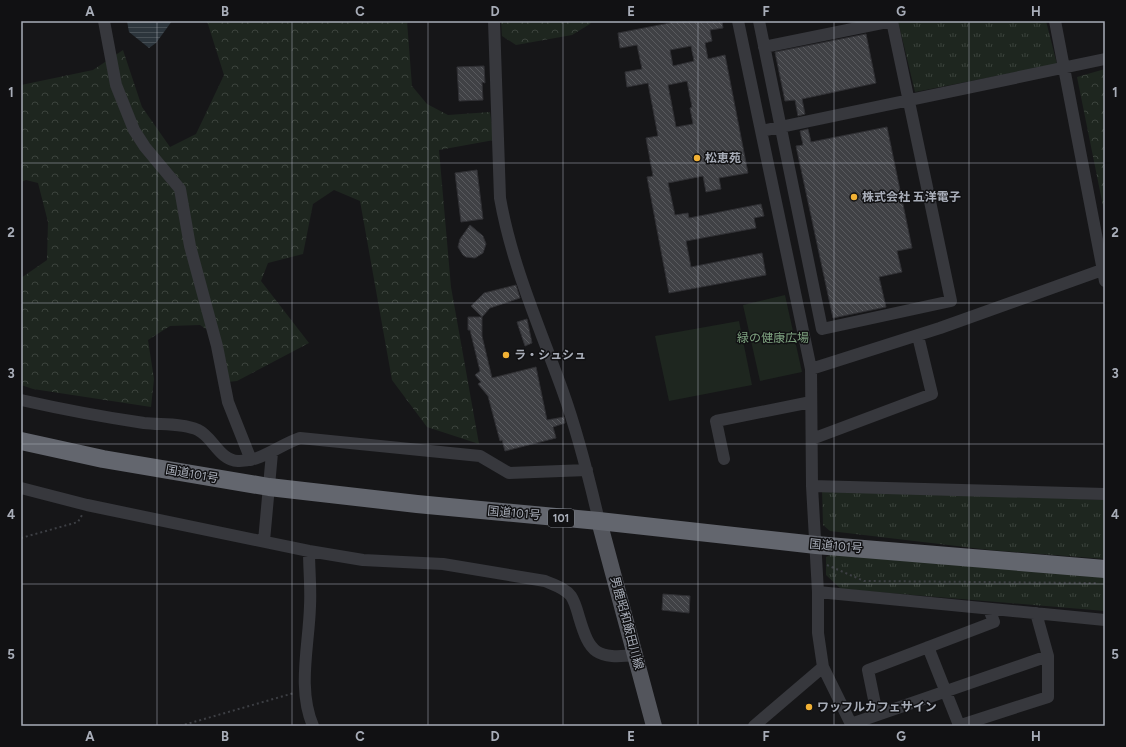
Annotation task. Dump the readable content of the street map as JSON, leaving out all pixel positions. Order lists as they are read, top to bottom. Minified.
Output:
{"streets":{"highway":["国道101号","101"],"main road":["男鹿昭和飯田川線"]},"crossings":[["国道101号","男鹿昭和飯田川線"]],"parks":["緑の健康広場"],"places":["松恵苑","株式会社 五洋電子","ラ・シュシュ","ワッフルカフェサイン"],"grid":{"columns":["A","B","C","D","E","F","G","H"],"rows":["1","2","3","4","5"]}}
